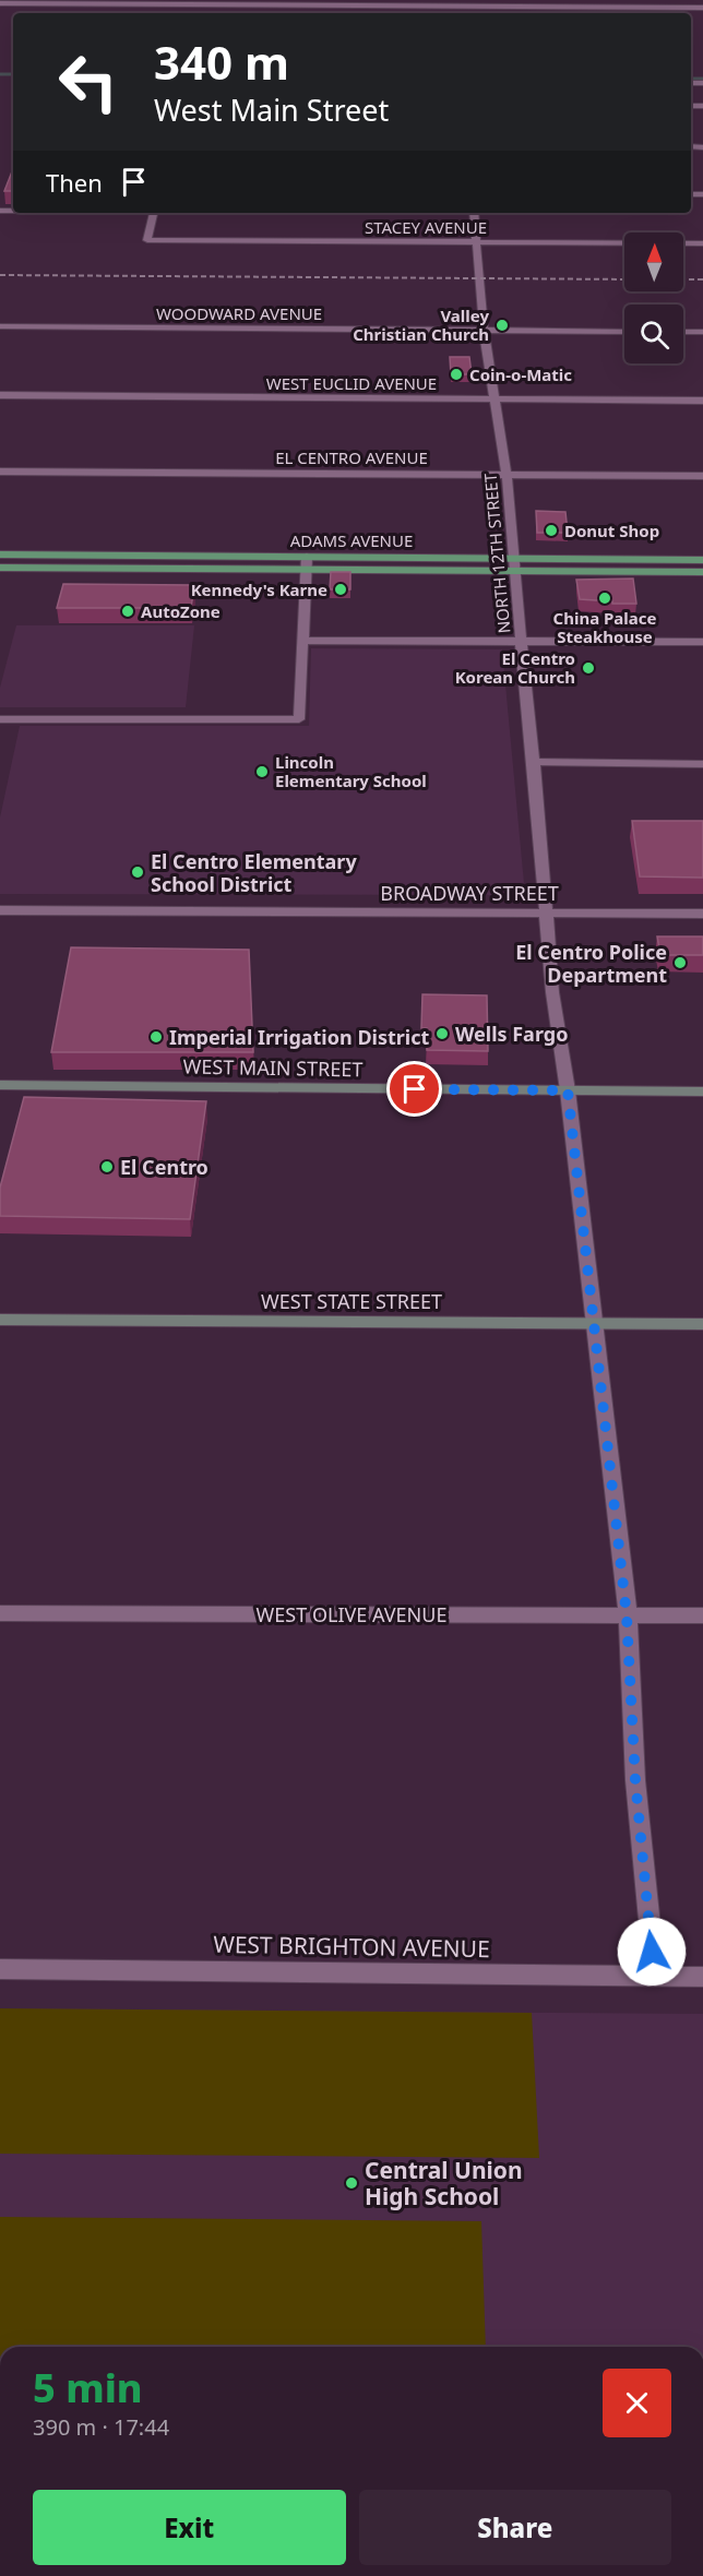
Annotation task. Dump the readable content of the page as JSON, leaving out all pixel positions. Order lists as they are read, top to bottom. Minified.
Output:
{"streets":{"main road":["ADAMS AVENUE"],"street":["STACEY AVENUE","WOODWARD AVENUE","WEST EUCLID AVENUE","EL CENTRO AVENUE","NORTH 12TH STREET","BROADWAY STREET","WEST MAIN STREET","WEST STATE STREET","WEST OLIVE AVENUE","WEST BRIGHTON AVENUE"]},"crossings":[["STACEY AVENUE","NORTH 12TH STREET"],["WOODWARD AVENUE","NORTH 12TH STREET"],["WEST EUCLID AVENUE","NORTH 12TH STREET"],["EL CENTRO AVENUE","NORTH 12TH STREET"],["ADAMS AVENUE","NORTH 12TH STREET"],["NORTH 12TH STREET","BROADWAY STREET"],["NORTH 12TH STREET","WEST MAIN STREET"],["NORTH 12TH STREET","WEST STATE STREET"],["NORTH 12TH STREET","WEST OLIVE AVENUE"],["NORTH 12TH STREET","WEST BRIGHTON AVENUE"]],"places":["Valley Christian Church","Coin-o-Matic","Donut Shop","Kennedy's Karne","China Palace Steakhouse","AutoZone","El Centro Korean Church","Lincoln Elementary School","El Centro Elementary School District","El Centro Police Department","Wells Fargo","Imperial Irrigation District","El Centro","Central Union High School"],"north":"top","page":{"turn":["340 m","West Main Street"],"then":"Then","heading":["5 min","390 m · 17:44"],"buttons":["Exit","Share"]}}
